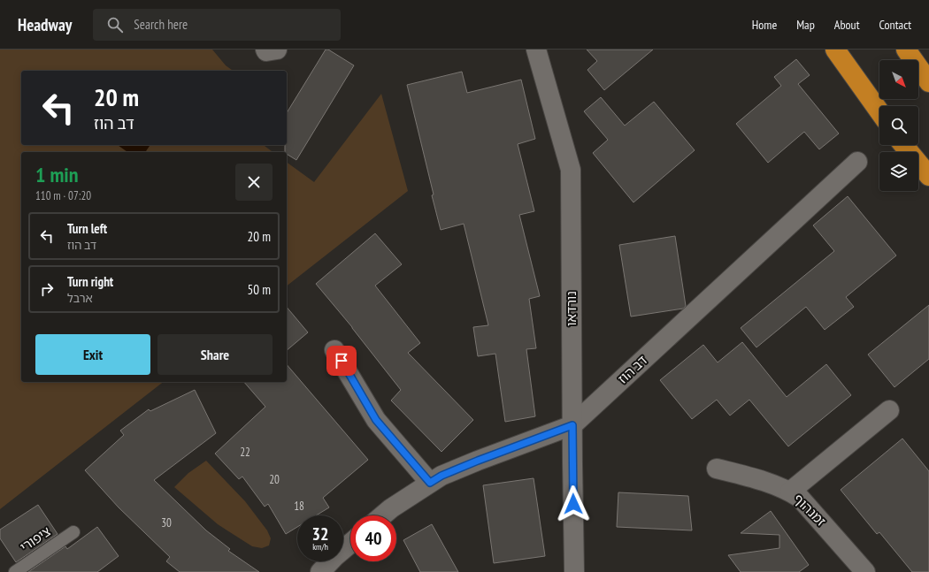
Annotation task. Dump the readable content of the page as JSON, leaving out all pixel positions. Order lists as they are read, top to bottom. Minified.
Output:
{"streets":{"street":["נורדאו","דב הוז","זמנהוף"],"lane":["ציפורי"]},"crossings":[["נורדאו","דב הוז"]],"house_numbers":["22","20","18","30"],"north":"bottom right","page":{"header":"Headway","search":"Search here","nav":["Home","Map","About","Contact"],"turn":["20 m","דב הוז"],"heading":["1 min","110 m · 07:20"],"list":[{"name":"Turn left","note":"דב הוז","value":"20 m"},{"name":"Turn right","note":"ארבל","value":"50 m"}],"buttons":["Exit","Share"],"speed":"32 km/h","limit":"40"}}
